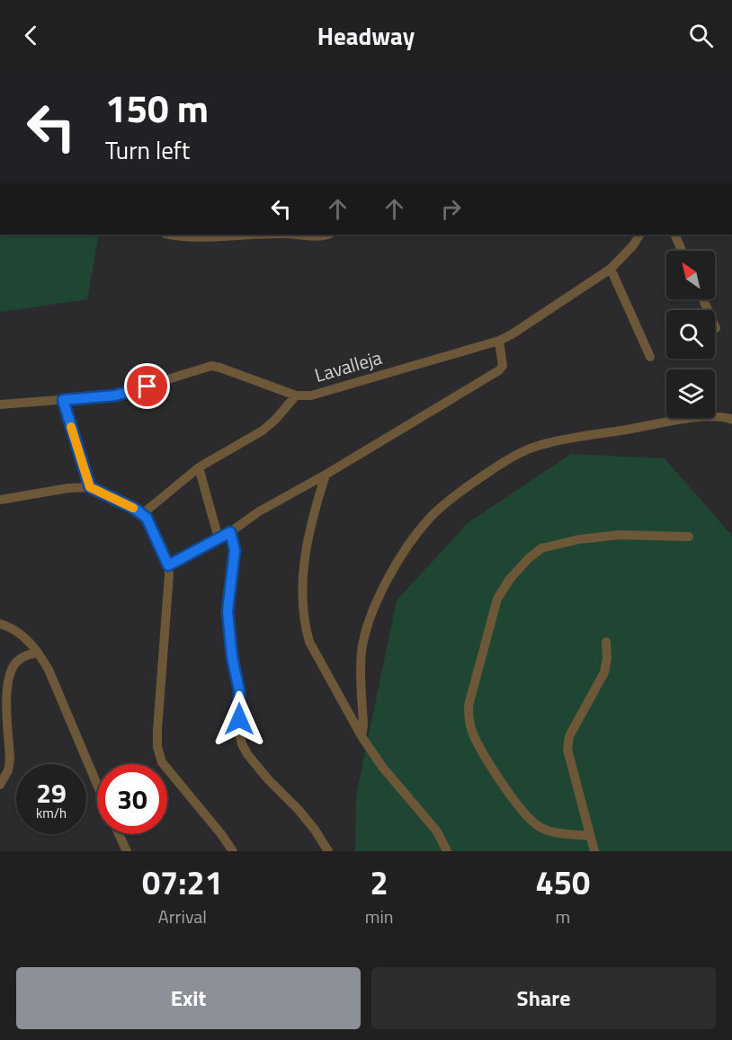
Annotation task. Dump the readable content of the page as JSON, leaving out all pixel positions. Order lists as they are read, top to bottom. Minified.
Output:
{"streets":{"street":["Lavalleja"]},"north":"top left","page":{"header":"Headway","turn":["150 m","Turn left"],"speed":"29 km/h","limit":"30","eta":["07:21","Arrival","2","min","450","m"],"buttons":["Exit","Share"]}}
